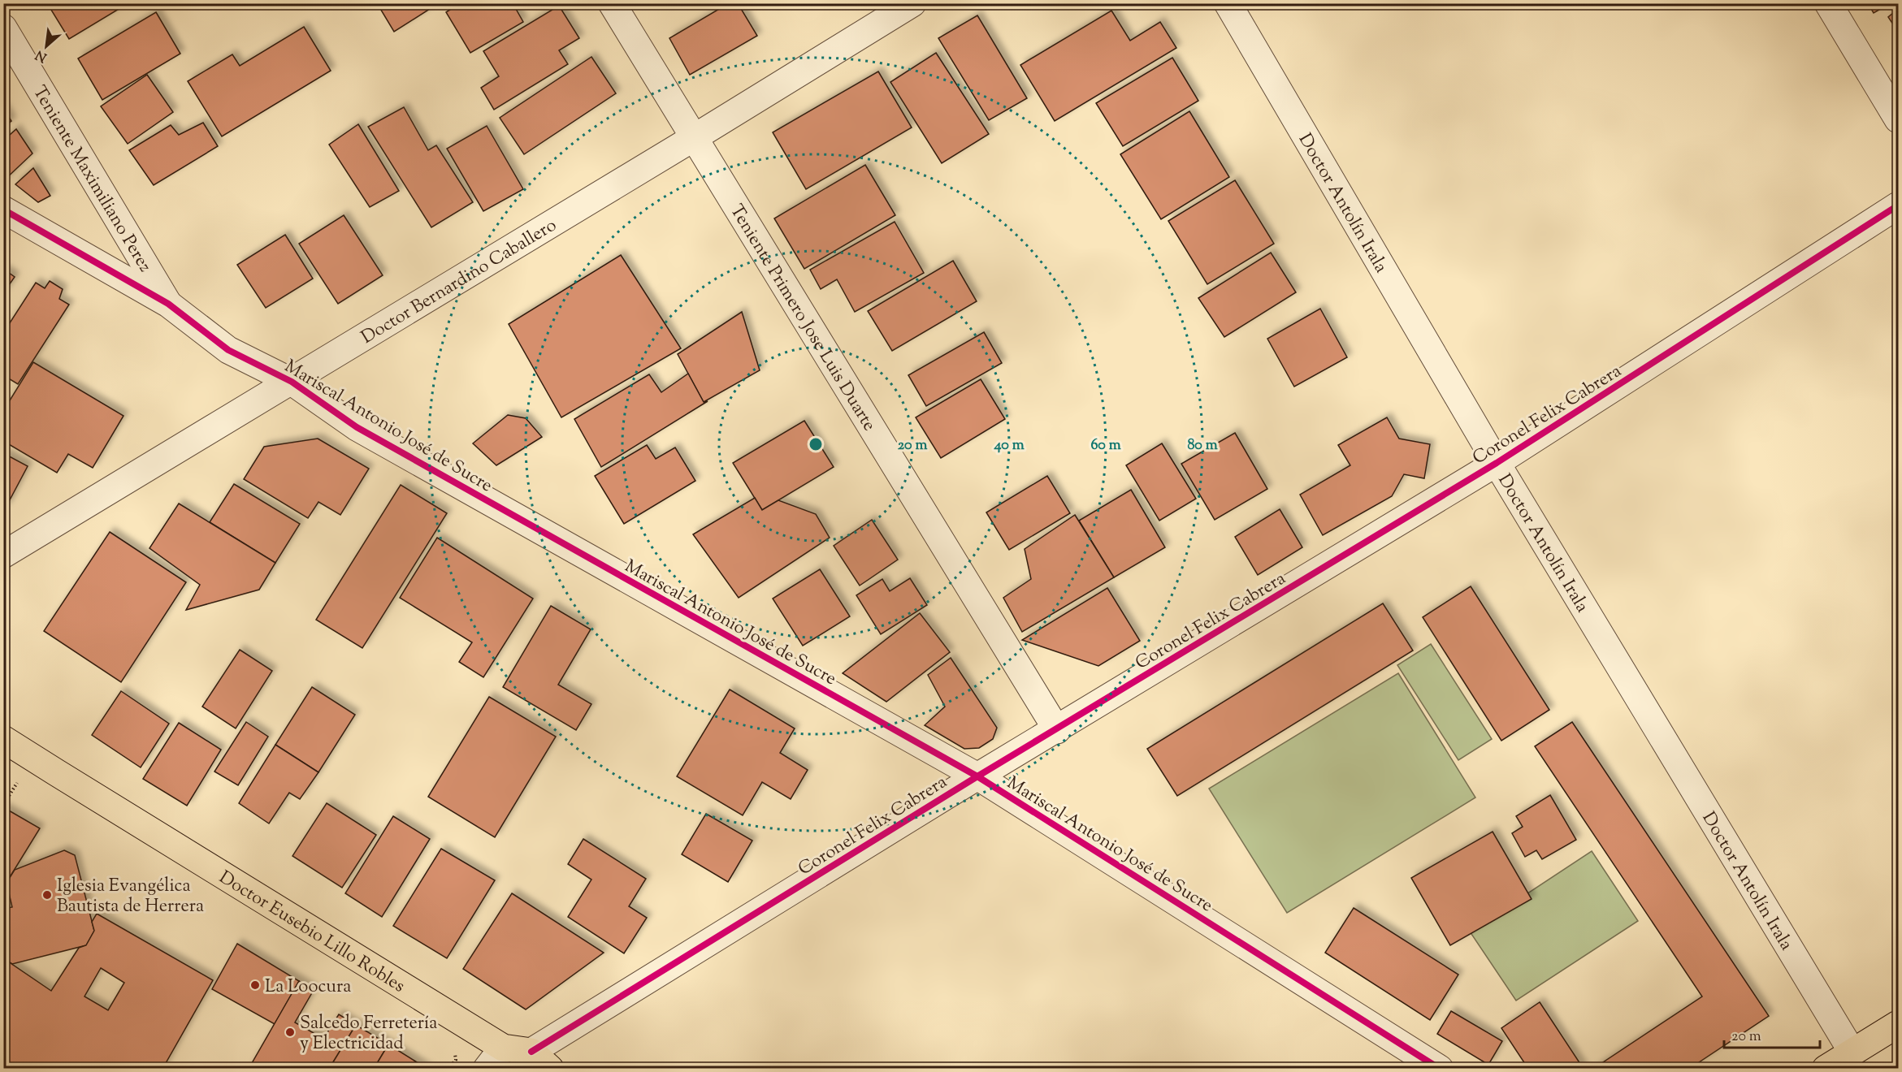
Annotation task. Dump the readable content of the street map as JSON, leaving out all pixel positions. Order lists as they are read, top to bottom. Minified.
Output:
{"streets":{"main road":["Doctor Eusebio Lillo Robles"],"street":["Teniente Maximiliano Perez","Doctor Antolín Irala","Doctor Bernardino Caballero","Teniente Primero Jose Luis Duarte","Coronel Felix Cabrera","Mariscal Antonio José de Sucre"]},"crossings":[["Teniente Maximiliano Perez","Mariscal Antonio José de Sucre"],["Doctor Antolín Irala","Coronel Felix Cabrera"],["Doctor Bernardino Caballero","Teniente Primero Jose Luis Duarte"],["Doctor Bernardino Caballero","Mariscal Antonio José de Sucre"],["Teniente Primero Jose Luis Duarte","Coronel Felix Cabrera"],["Coronel Felix Cabrera","Mariscal Antonio José de Sucre"],["Coronel Felix Cabrera","Doctor Eusebio Lillo Robles"]],"places":["Iglesia Evangélica Bautista de Herrera","La Loocura","Salcedo Ferretería y Electricidad"],"scale_bar":"20 m","north":"bottom left","rings":["20 m","40 m","60 m","80 m"]}
